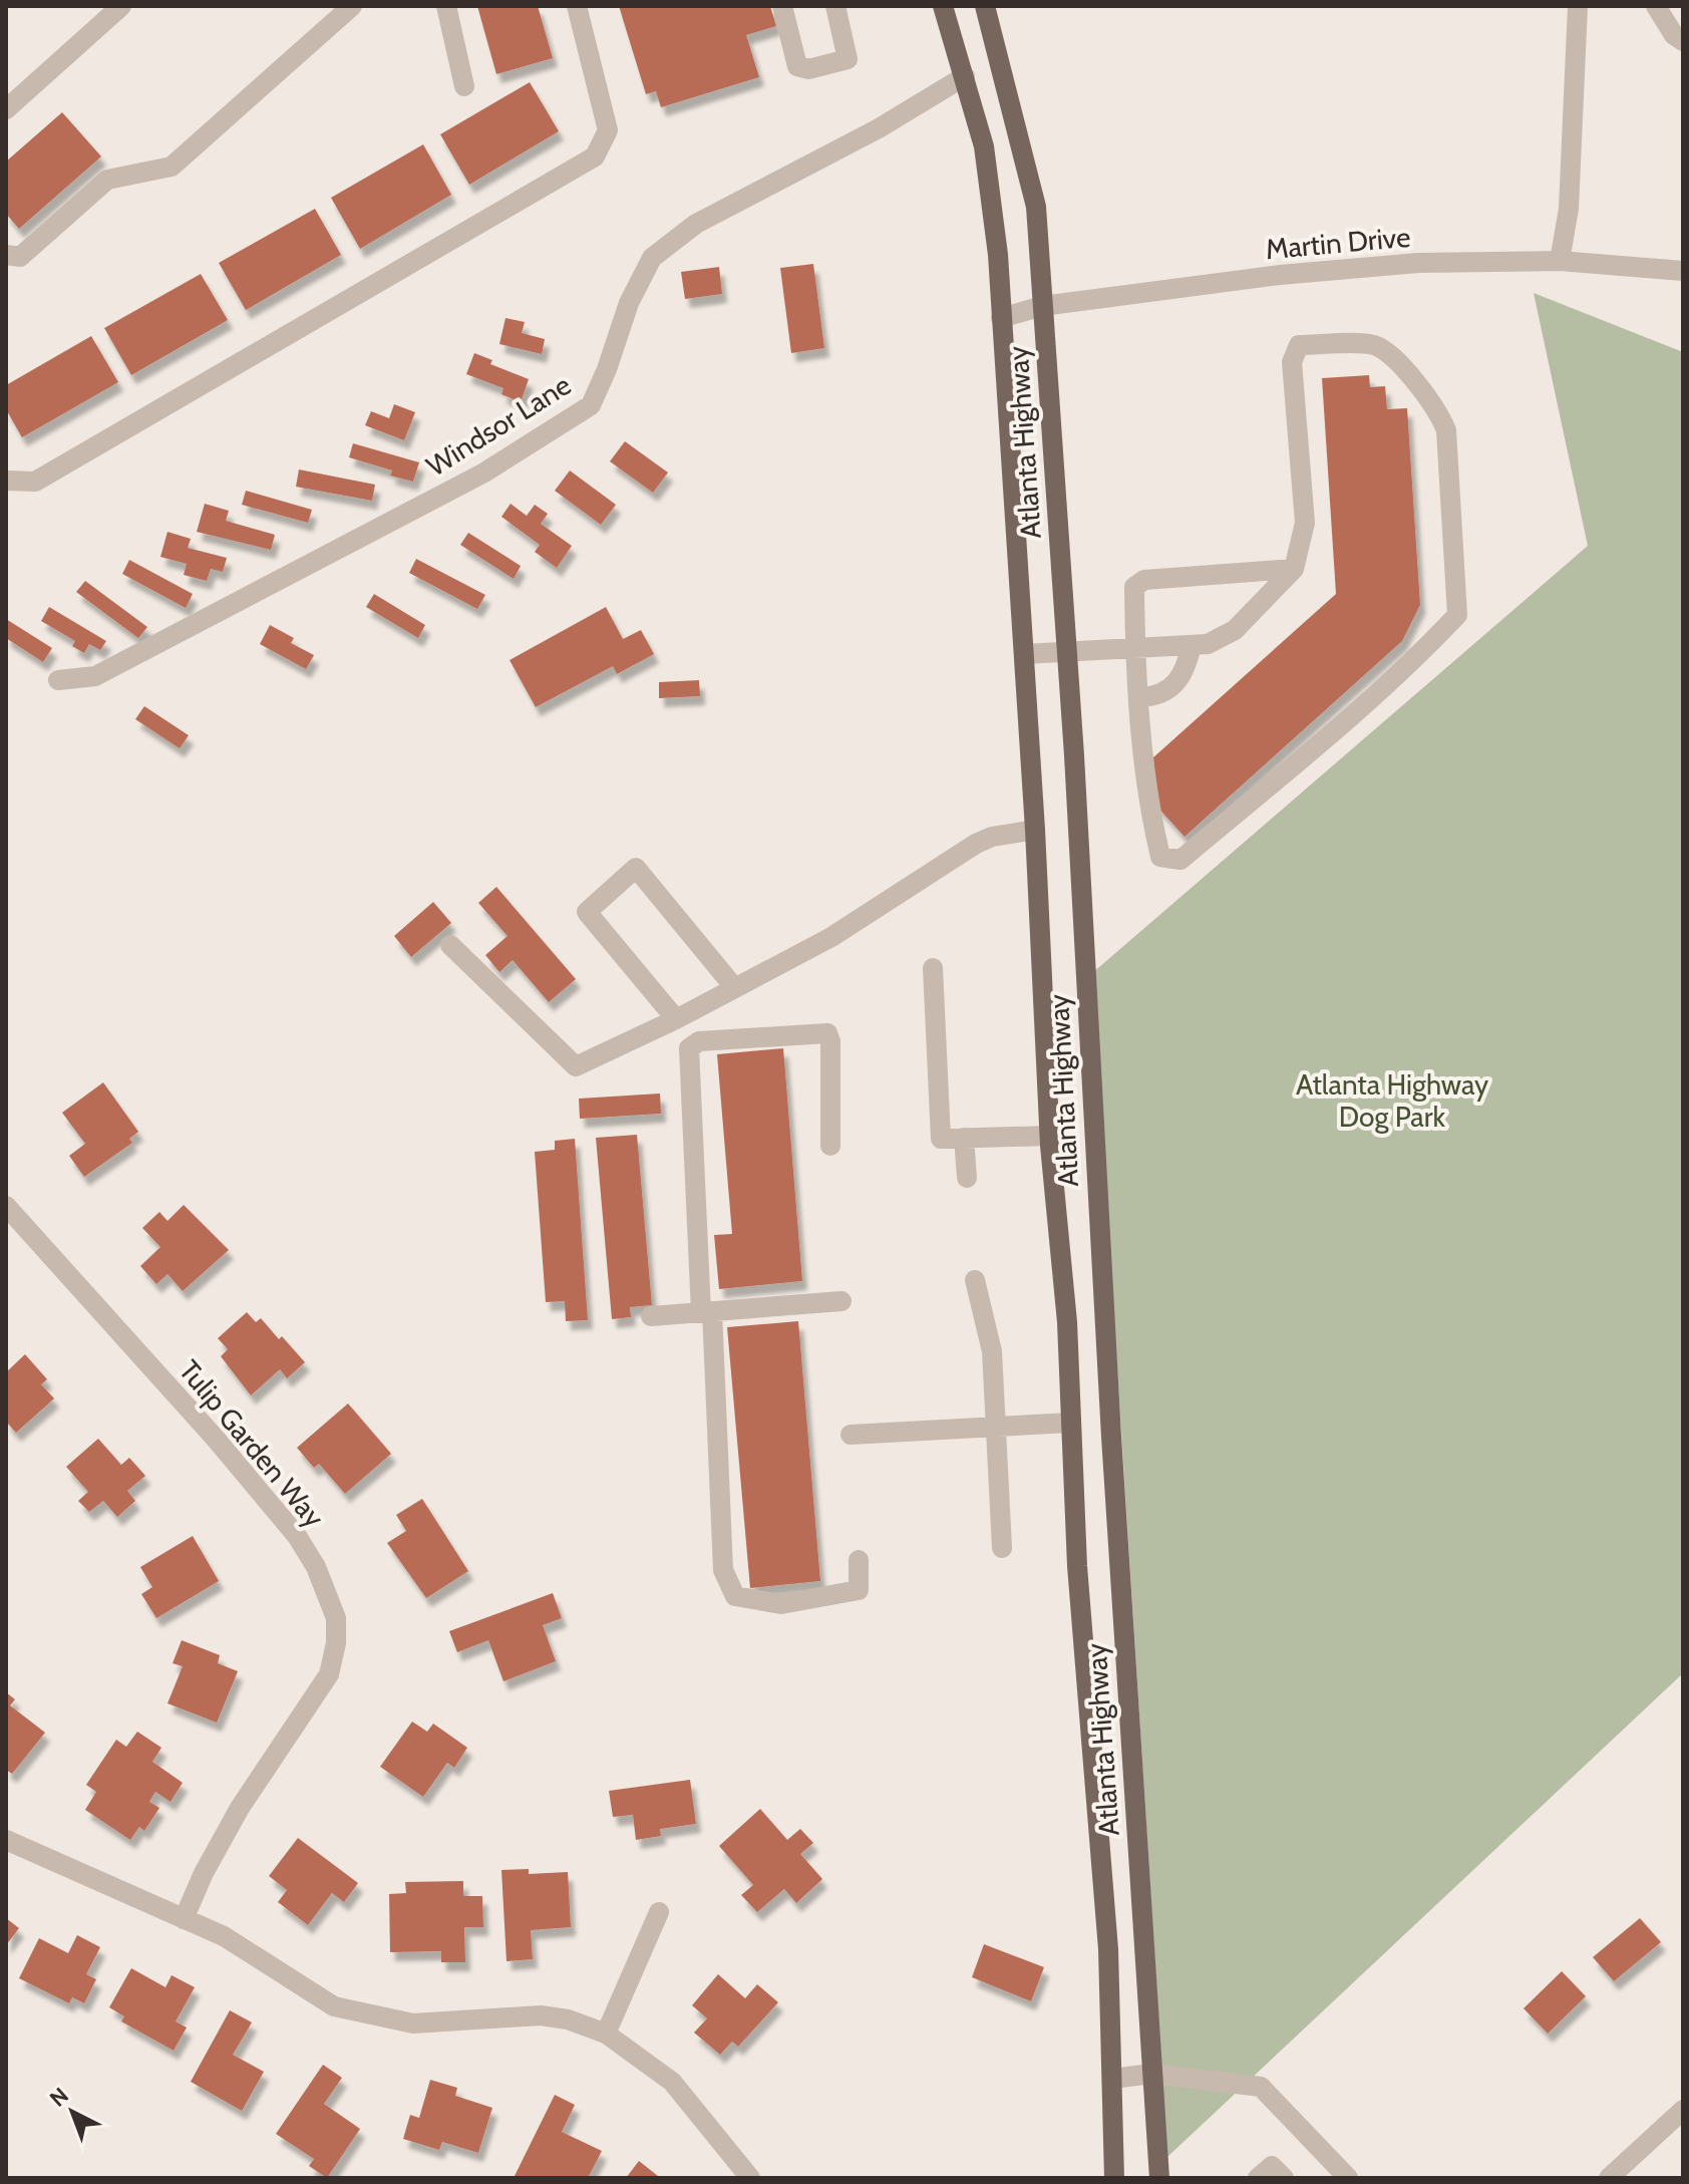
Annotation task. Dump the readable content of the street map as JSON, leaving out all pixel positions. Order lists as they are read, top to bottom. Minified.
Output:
{"streets":{"main road":["Atlanta Highway"],"street":["Martin Drive","Windsor Lane","Tulip Garden Way"]},"crossings":[["Martin Drive","Atlanta Highway"],["Windsor Lane","Atlanta Highway"]],"parks":["Atlanta Highway Dog Park"],"north":"top left"}
